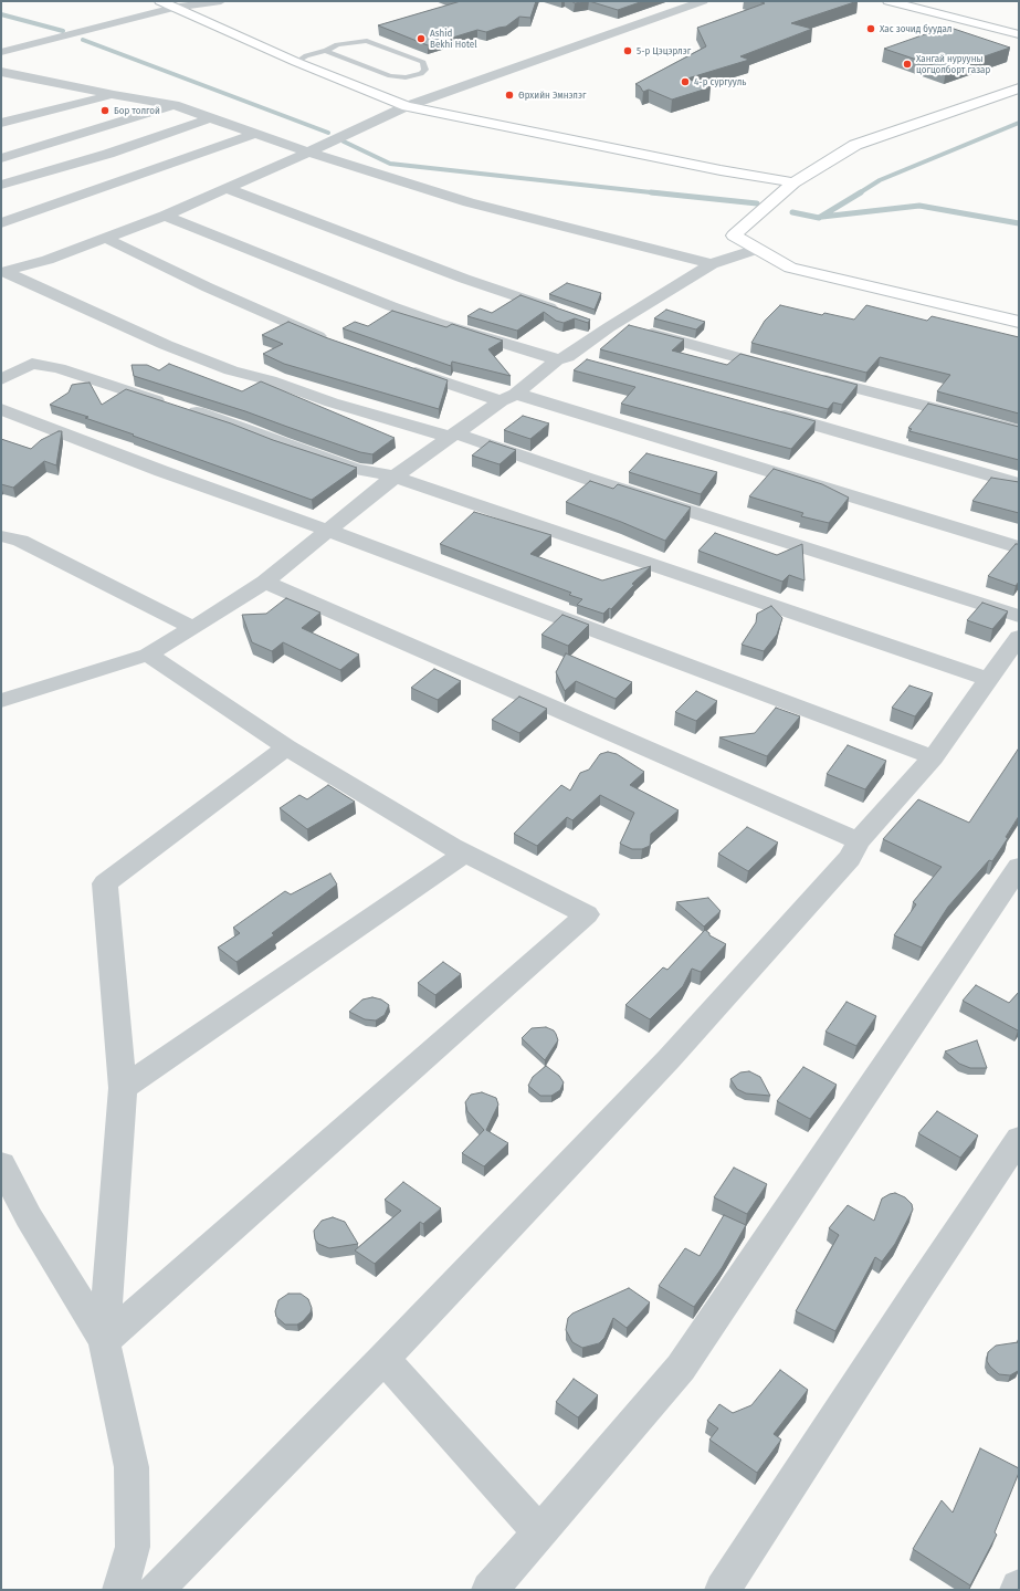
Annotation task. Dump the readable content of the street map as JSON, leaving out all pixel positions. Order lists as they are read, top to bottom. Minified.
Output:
{"places":["Хас зочид буудал","Ashid Bekhi Hotel","5-р Цэцэрлэг","Хангай нурууны цогцолборт газар","4-р сургууль","Өрхийн Эмнэлэг","Бор толгой"]}
